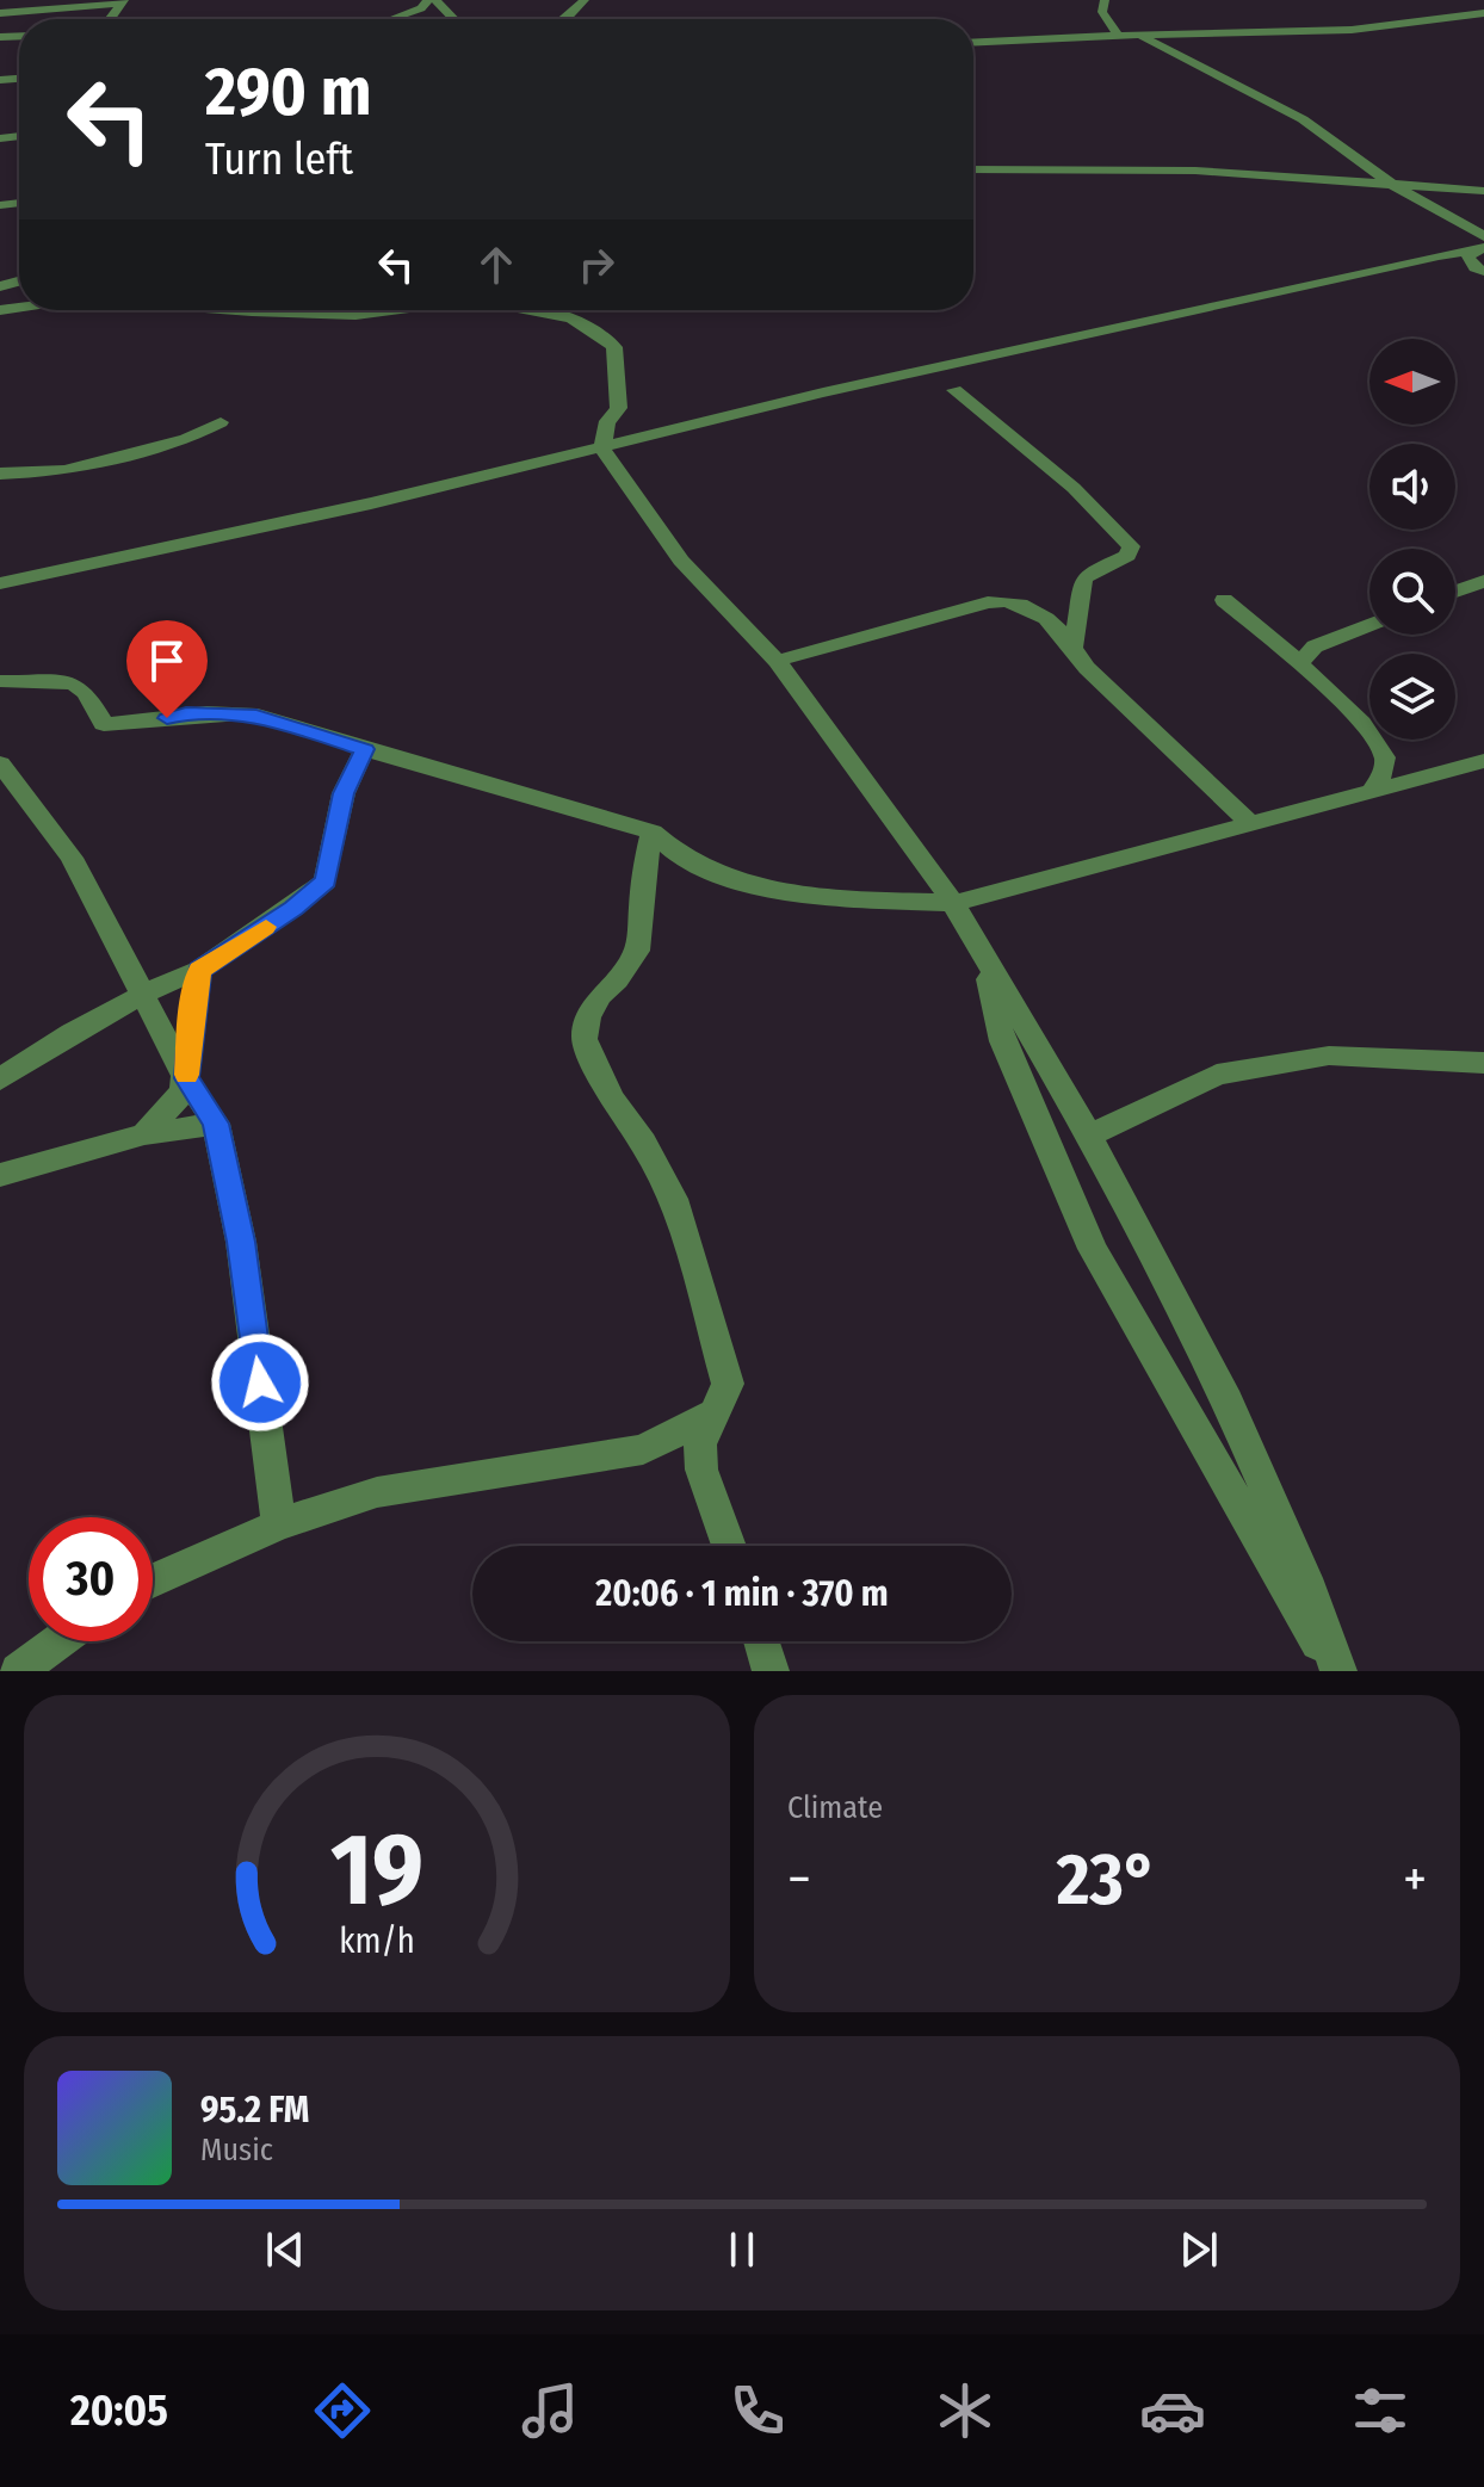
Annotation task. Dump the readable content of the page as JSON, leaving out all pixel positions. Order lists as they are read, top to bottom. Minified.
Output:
{"north":"left","page":{"turn":["290 m","Turn left"],"limit":"30","trip":"20:06 · 1 min · 370 m","tile":"Climate","heat":["−","23°","+"],"song":["95.2 FM","Music"],"tabs":"20:05","gauge":["19","km/h"]}}
